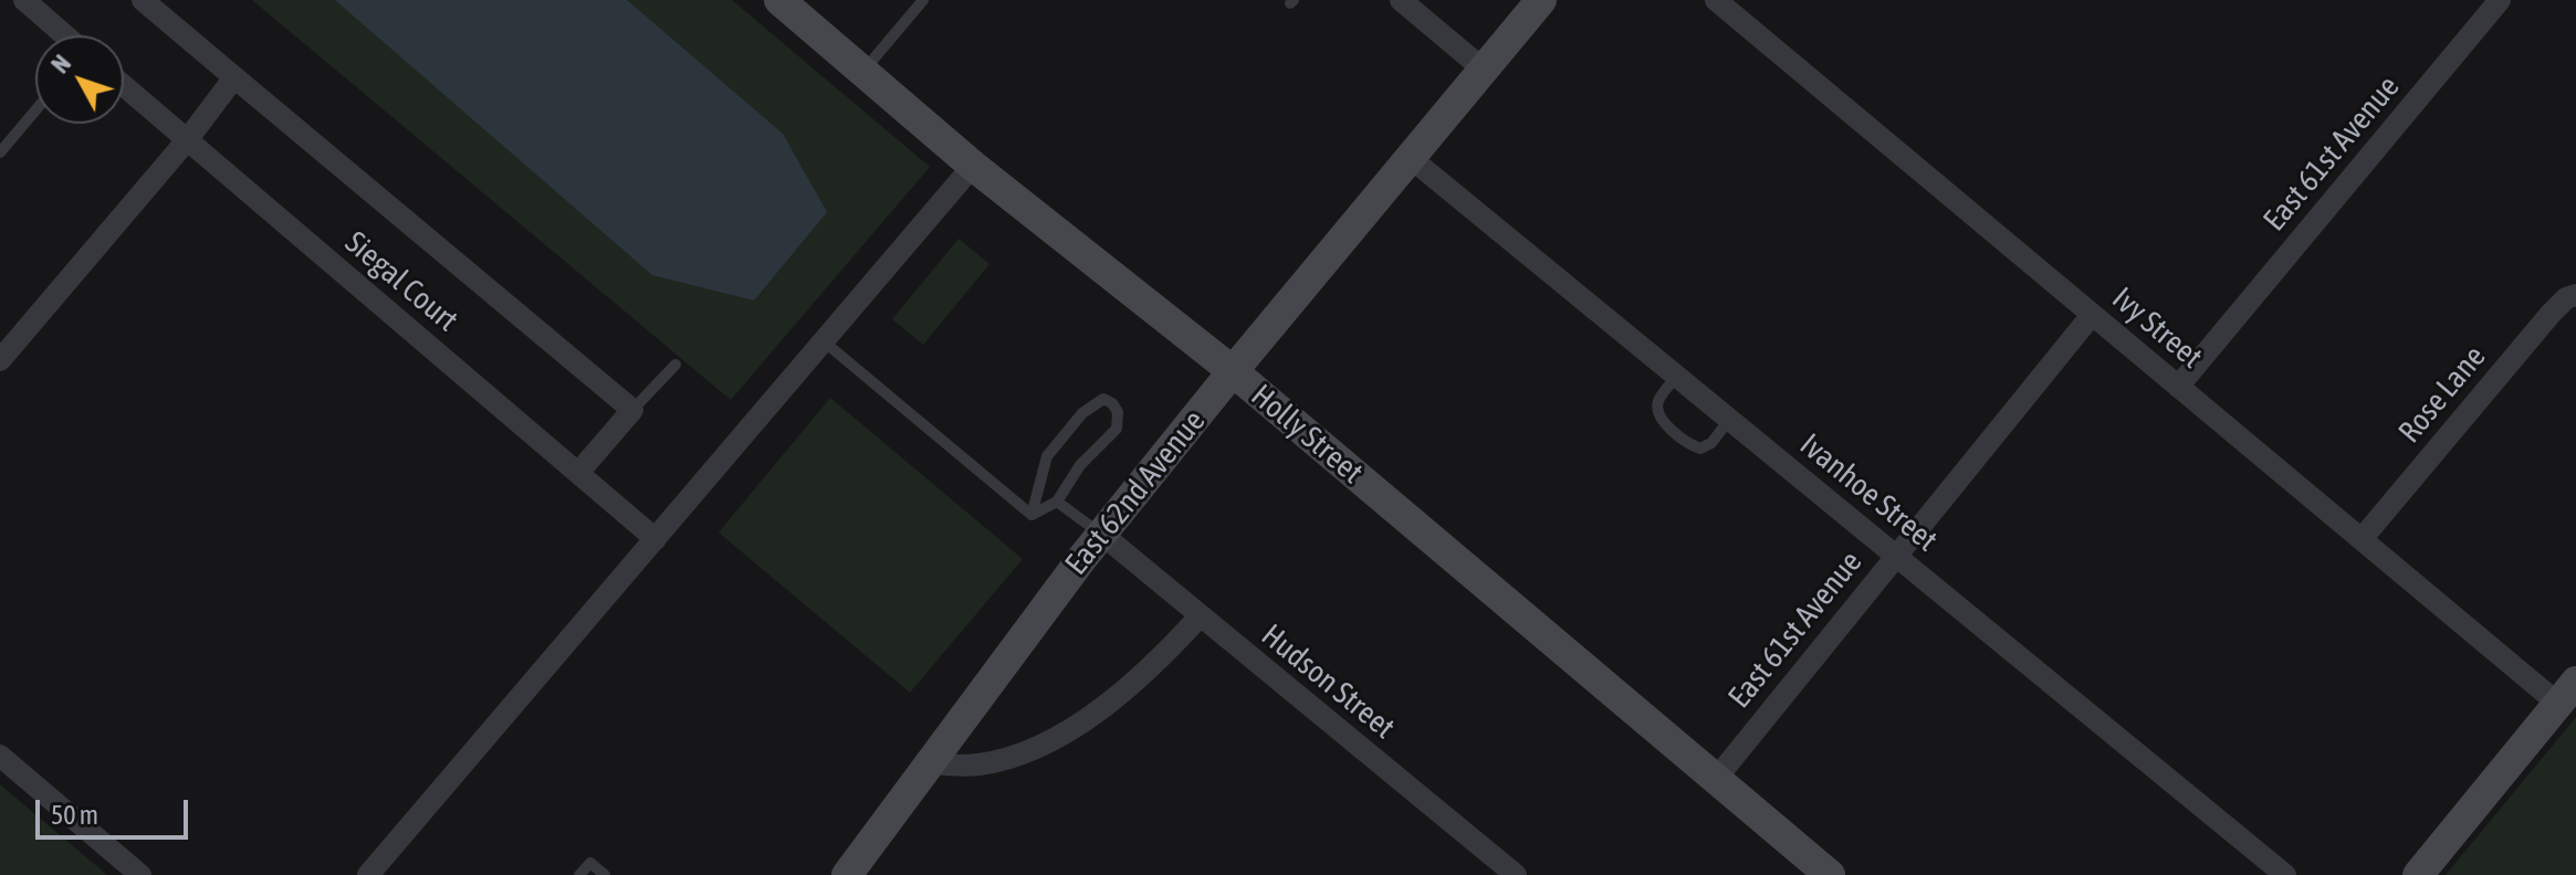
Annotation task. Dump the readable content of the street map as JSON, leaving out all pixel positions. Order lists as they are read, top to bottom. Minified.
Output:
{"streets":{"street":["East 61st Avenue","Siegal Court","Ivy Street","Rose Lane","Holly Street","East 62nd Avenue","Ivanhoe Street","Hudson Street"]},"crossings":[["East 61st Avenue","Ivy Street"],["East 61st Avenue","Holly Street"],["East 61st Avenue","Ivanhoe Street"],["Ivy Street","Rose Lane"],["Holly Street","East 62nd Avenue"],["East 62nd Avenue","Ivanhoe Street"],["East 62nd Avenue","Hudson Street"]],"scale_bar":"50 m","north":"top left"}
